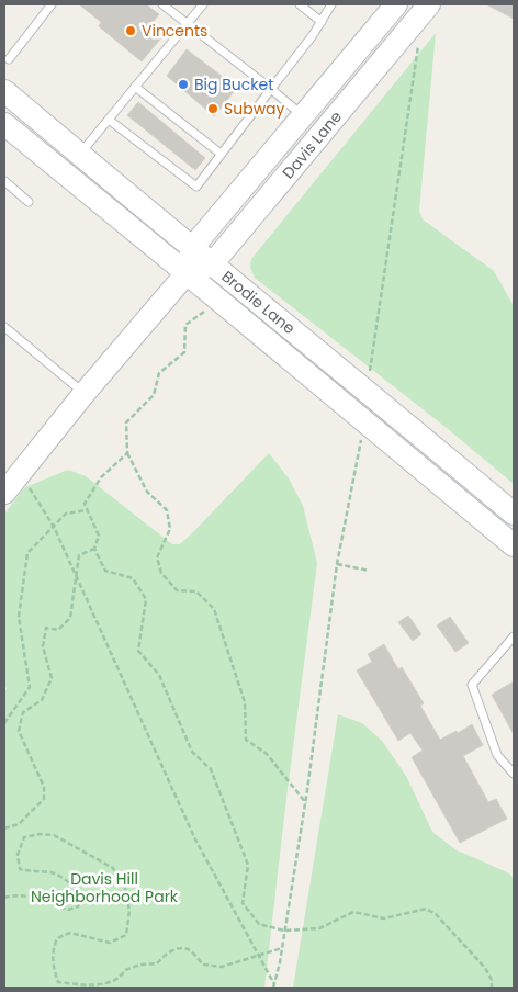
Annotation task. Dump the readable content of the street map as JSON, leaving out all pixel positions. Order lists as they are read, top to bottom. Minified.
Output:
{"streets":{"main road":["Davis Lane","Brodie Lane"]},"crossings":[["Davis Lane","Brodie Lane"]],"parks":["Davis Hill Neighborhood Park"],"places":["Vincents","Big Bucket","Subway"]}
